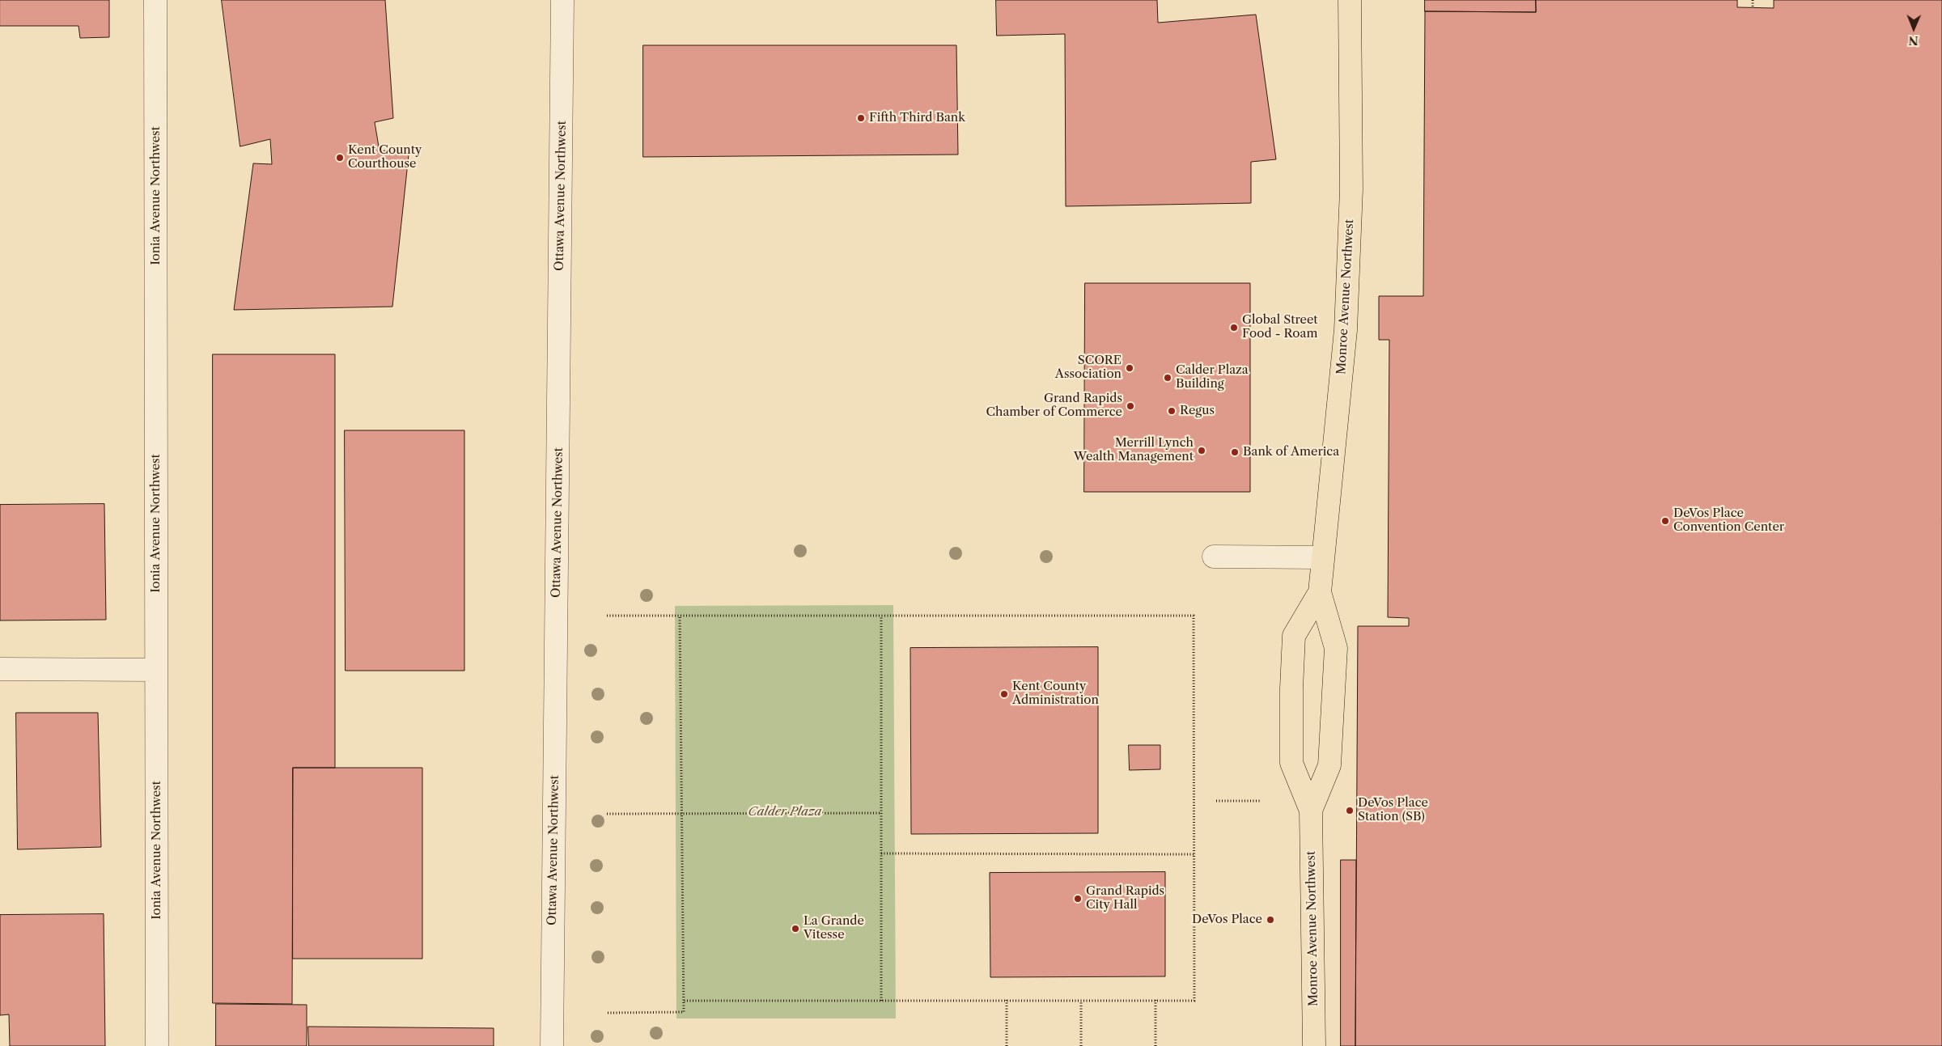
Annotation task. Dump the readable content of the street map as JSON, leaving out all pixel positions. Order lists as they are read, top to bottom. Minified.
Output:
{"streets":{"main road":["Monroe Avenue Northwest"],"street":["Ionia Avenue Northwest","Ottawa Avenue Northwest"]},"parks":["Calder Plaza"],"places":["Fifth Third Bank","Kent County Courthouse","Global Street Food - Roam","SCORE Association","Calder Plaza Building","Grand Rapids Chamber of Commerce","Regus","Merrill Lynch Wealth Management","Bank of America","DeVos Place Convention Center","Kent County Administration","DeVos Place Station (SB)","Grand Rapids City Hall","DeVos Place","La Grande Vitesse"],"north":"bottom"}
